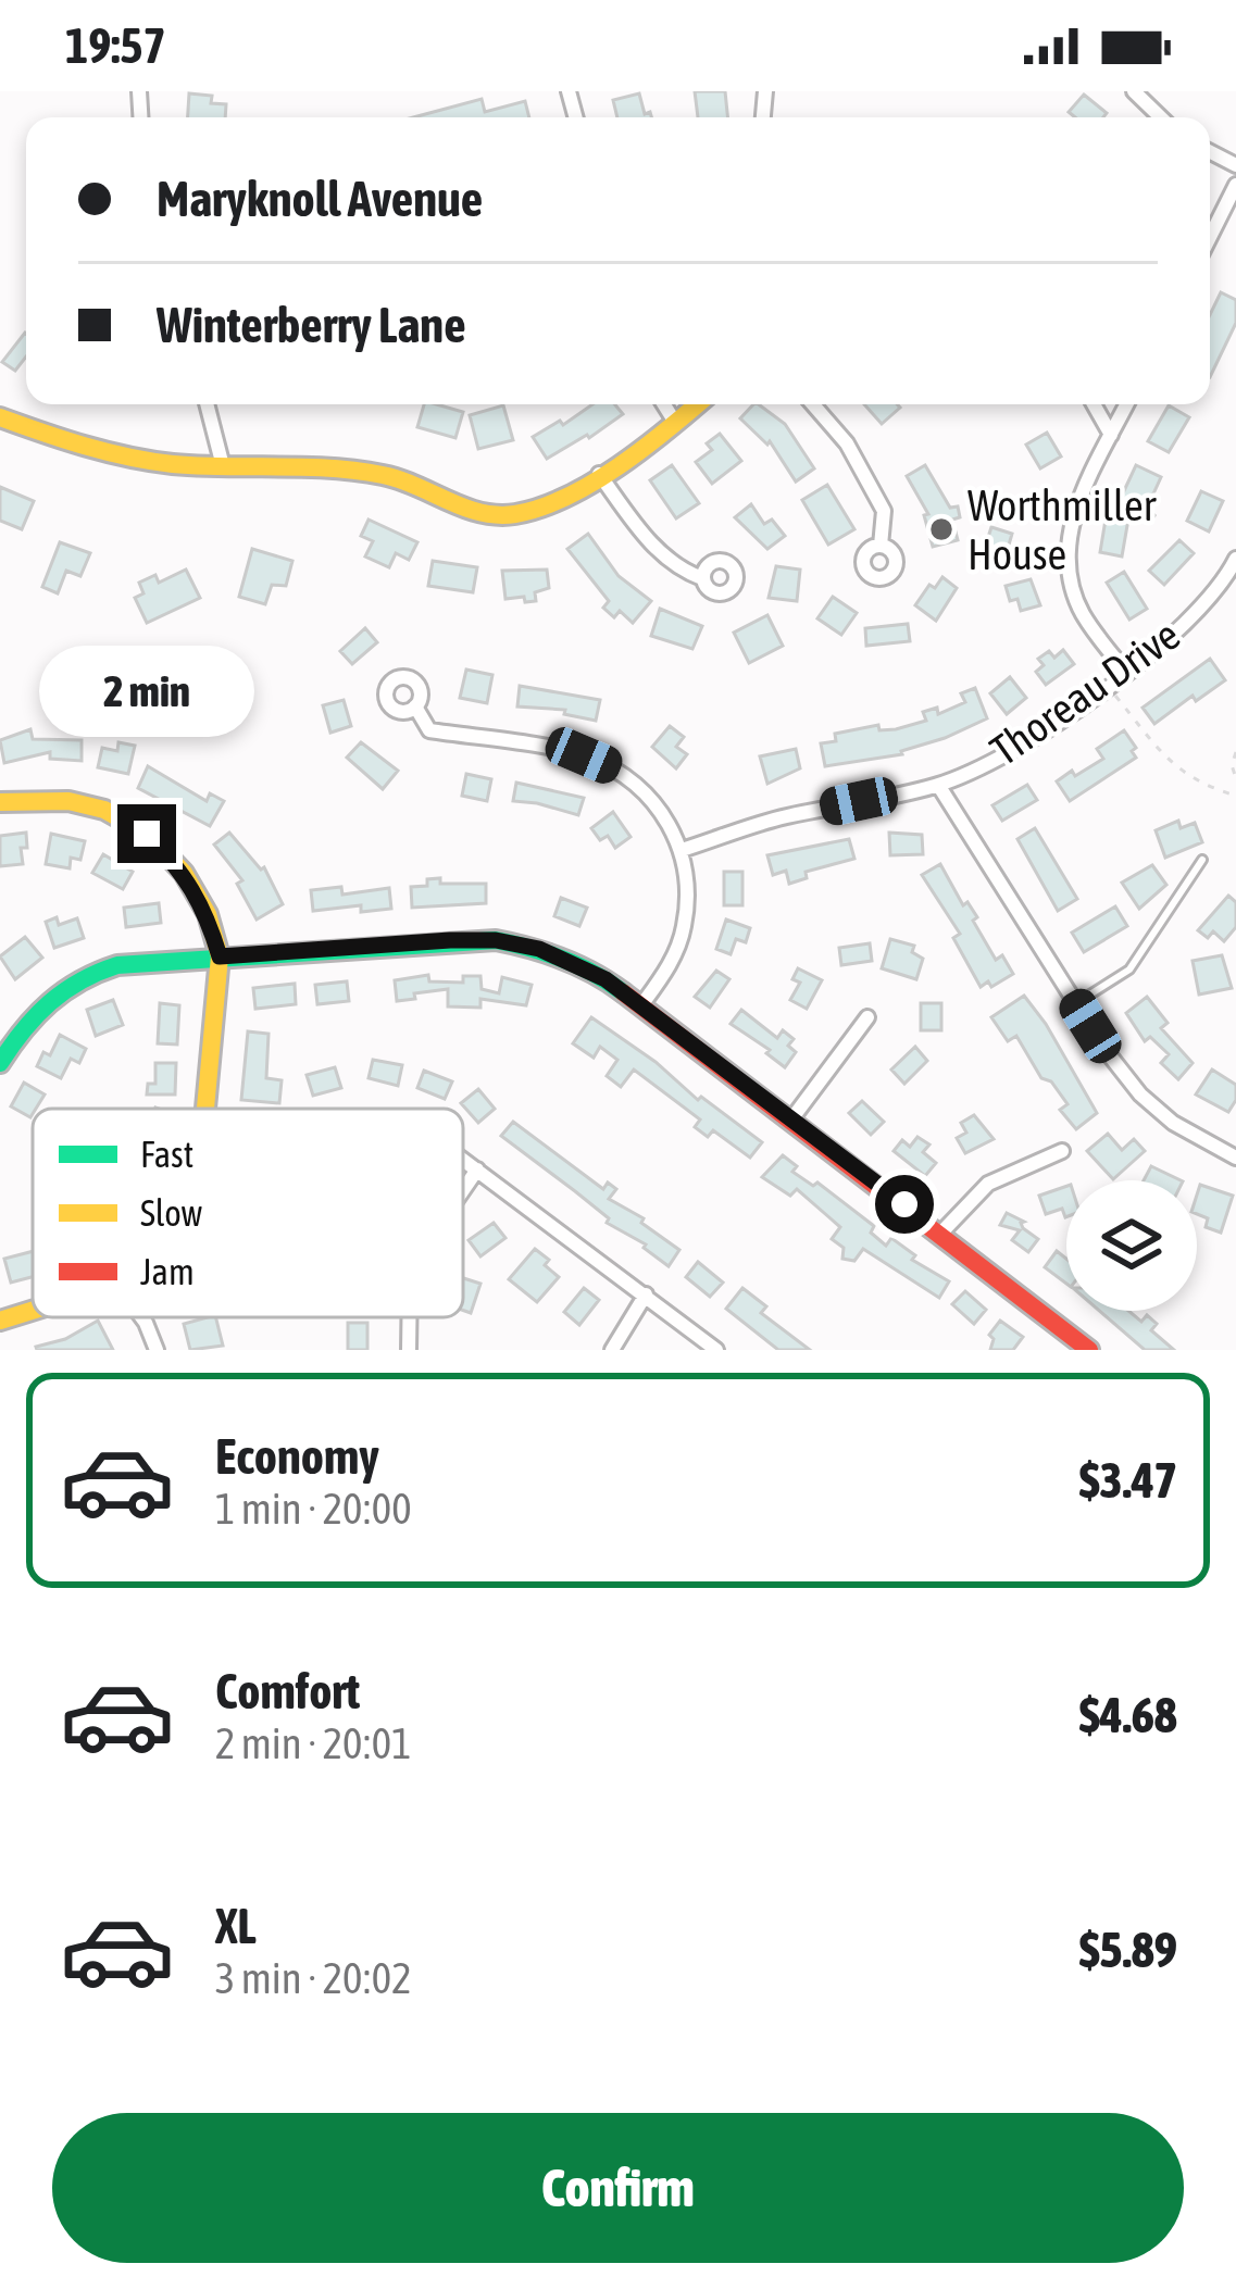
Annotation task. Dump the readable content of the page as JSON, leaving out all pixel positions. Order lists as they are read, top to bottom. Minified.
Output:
{"streets":{"street":["Thoreau Drive"]},"places":["Worthmiller House"],"legend":["Fast","Slow","Jam"],"page":{"status":"19:57","banner":["Maryknoll Avenue","Winterberry Lane"],"bubble":"2 min","list":[{"name":"Economy","note":"1 min · 20:00","value":"$3.47"},{"name":"Comfort","note":"2 min · 20:01","value":"$4.68"},{"name":"XL","note":"3 min · 20:02","value":"$5.89"}],"buttons":"Confirm"}}
